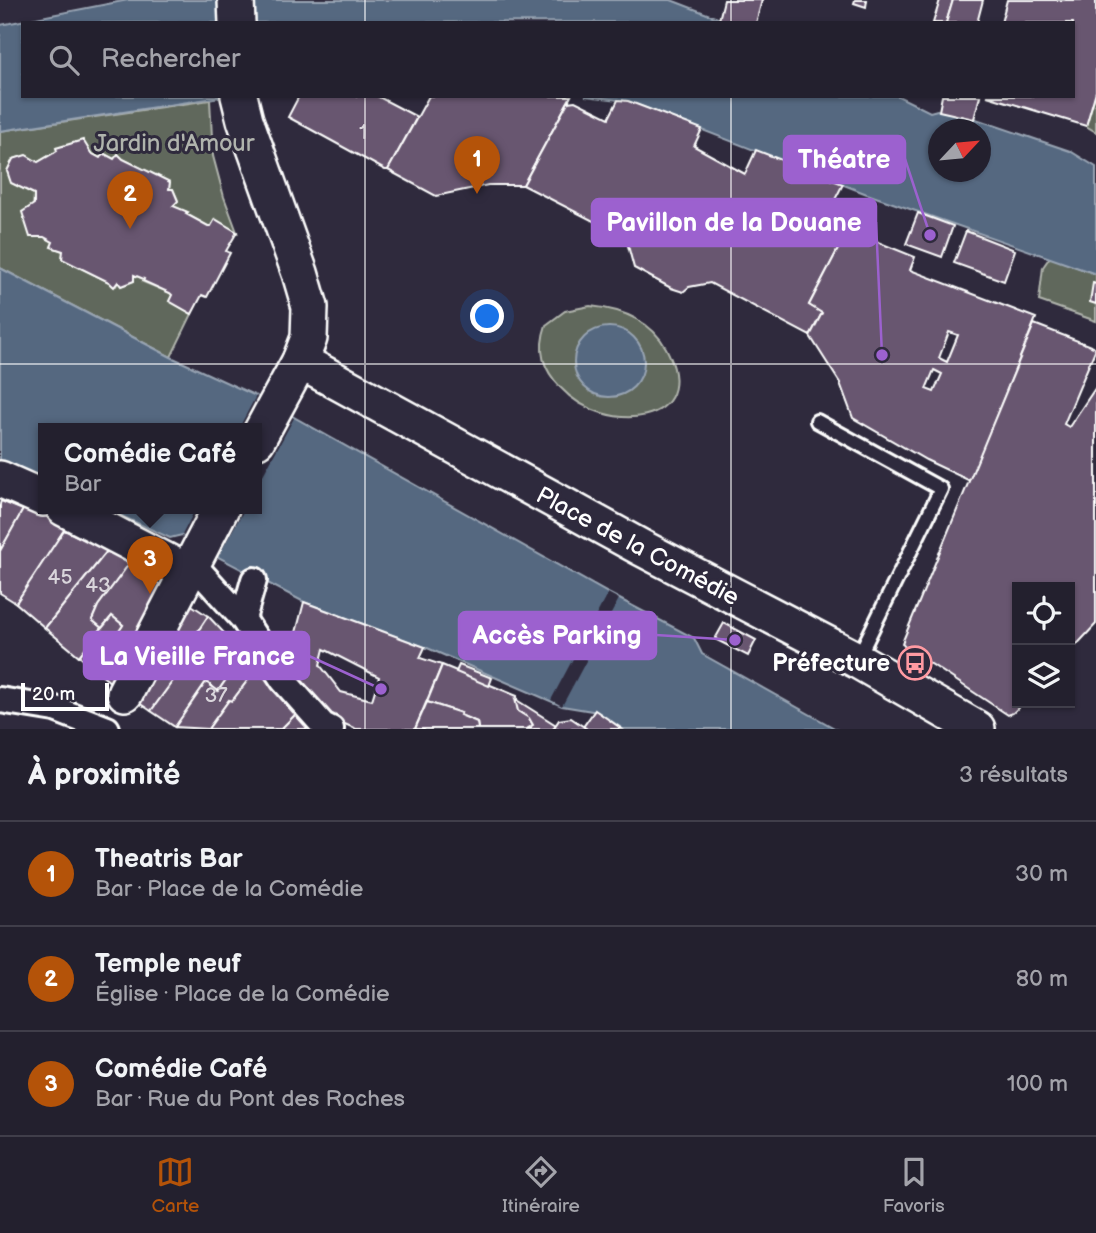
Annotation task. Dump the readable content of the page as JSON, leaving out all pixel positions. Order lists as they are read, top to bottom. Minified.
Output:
{"streets":{"street":["Place de la Comédie"]},"parks":["Jardin d'Amour"],"places":{"other":["Théatre","Pavillon de la Douane","Accès Parking","La Vieille France"],"bus stop":["Préfecture"]},"house_numbers":["1","45","43","37"],"scale_bar":"20 m","north":"top right","page":{"search":"Rechercher","pins":["1","2","3"],"popup":["Comédie Café","Bar"],"scale":"20 m","heading":["À proximité","3 résultats"],"list":[{"mark":"1","name":"Theatris Bar","note":"Bar · Place de la Comédie","value":"30 m"},{"mark":"2","name":"Temple neuf","note":"Église · Place de la Comédie","value":"80 m"},{"mark":"3","name":"Comédie Café","note":"Bar · Rue du Pont des Roches","value":"100 m"}],"nav":["Carte","Itinéraire","Favoris"]}}
